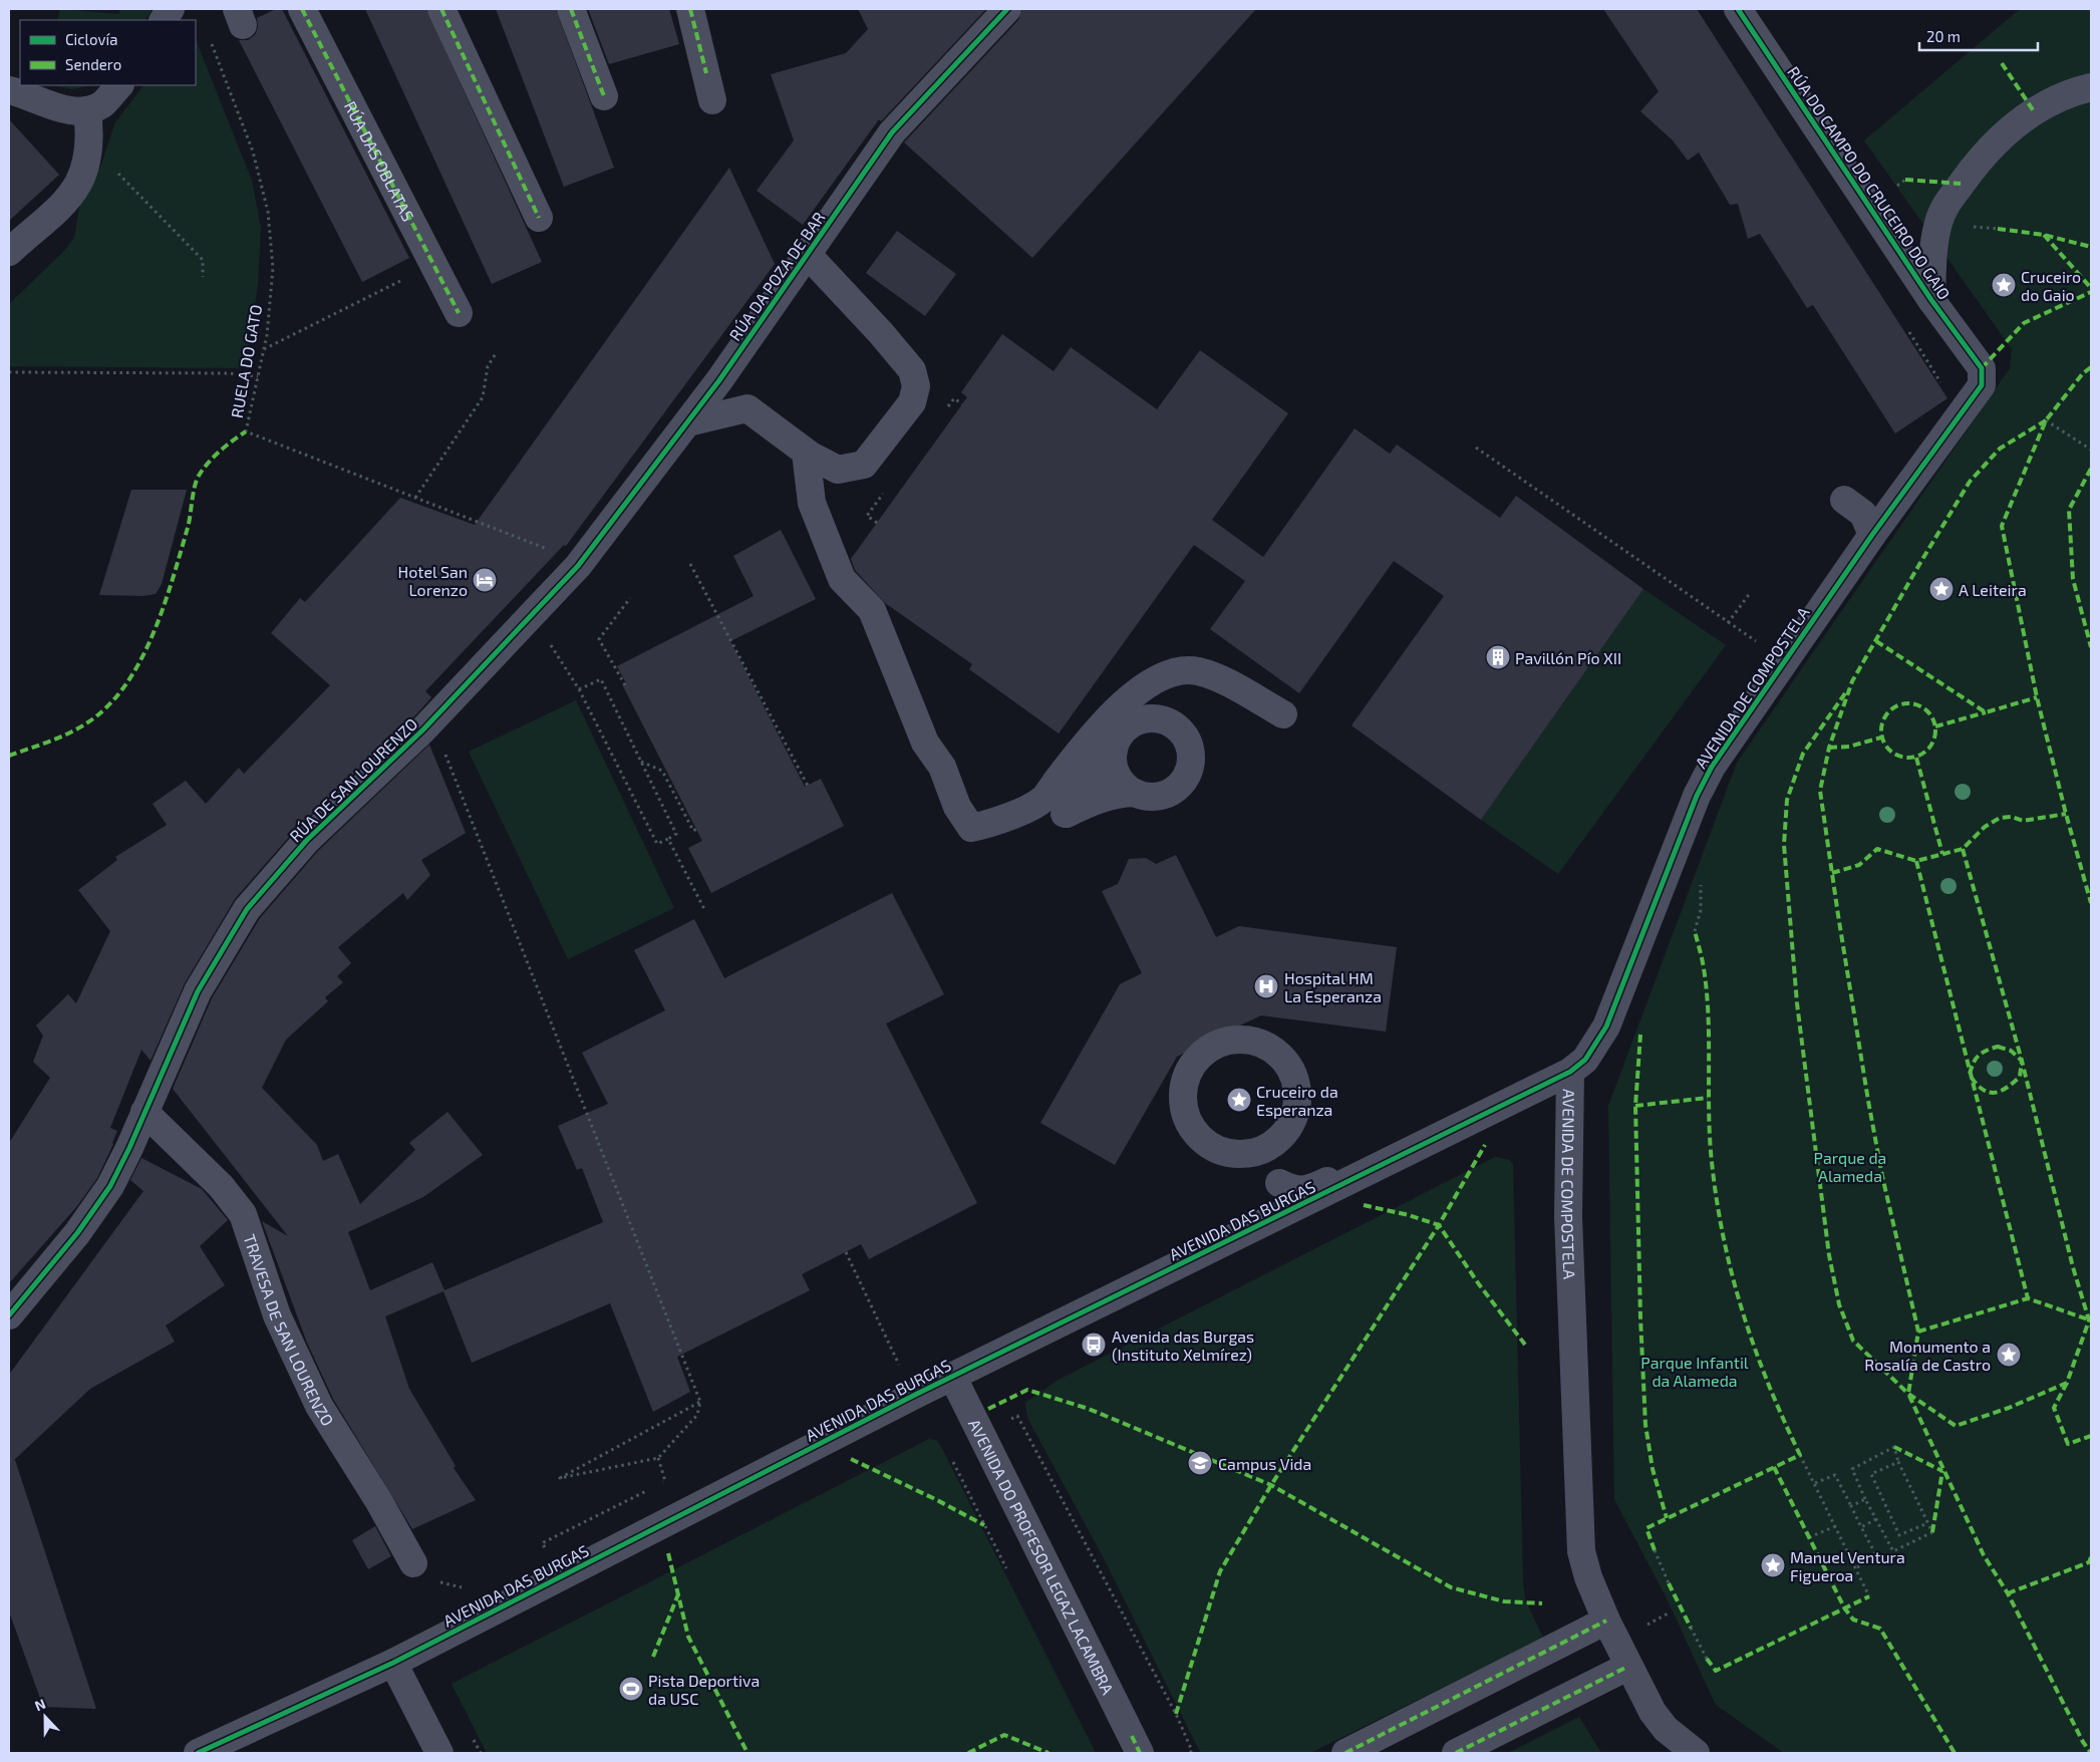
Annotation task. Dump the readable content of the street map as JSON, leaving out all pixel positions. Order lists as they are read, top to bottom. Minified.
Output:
{"streets":{"street":["RÚA DAS OBLATAS","RÚA DO CAMPO DO CRUCEIRO DO GAIO","RÚA DA POZA DE BAR","AVENIDA DE COMPOSTELA","RÚA DE SAN LOURENZO","AVENIDA DAS BURGAS","TRAVESA DE SAN LOURENZO","AVENIDA DO PROFESOR LEGAZ LACAMBRA"],"path":["RUELA DO GATO"]},"crossings":[["RÚA DO CAMPO DO CRUCEIRO DO GAIO","AVENIDA DE COMPOSTELA"],["RÚA DA POZA DE BAR","RUELA DO GATO"],["RÚA DA POZA DE BAR","RÚA DE SAN LOURENZO"],["RUELA DO GATO","RÚA DE SAN LOURENZO"],["AVENIDA DE COMPOSTELA","AVENIDA DAS BURGAS"],["RÚA DE SAN LOURENZO","TRAVESA DE SAN LOURENZO"],["AVENIDA DAS BURGAS","AVENIDA DO PROFESOR LEGAZ LACAMBRA"]],"parks":["Parque da Alameda","Parque Infantil da Alameda"],"places":{"place":["Cruceiro do Gaio","A Leiteira","Cruceiro da Esperanza","Monumento a Rosalía de Castro","Manuel Ventura Figueroa"],"hotel":["Hotel San Lorenzo"],"building":["Pavillón Pío XII"],"hospital":["Hospital HM La Esperanza"],"bus stop":["Avenida das Burgas (Instituto Xelmírez)"],"school or university":["Campus Vida"],"sports":["Pista Deportiva da USC"]},"legend":["Ciclovía","Sendero"],"scale_bar":"20 m","north":"top"}
